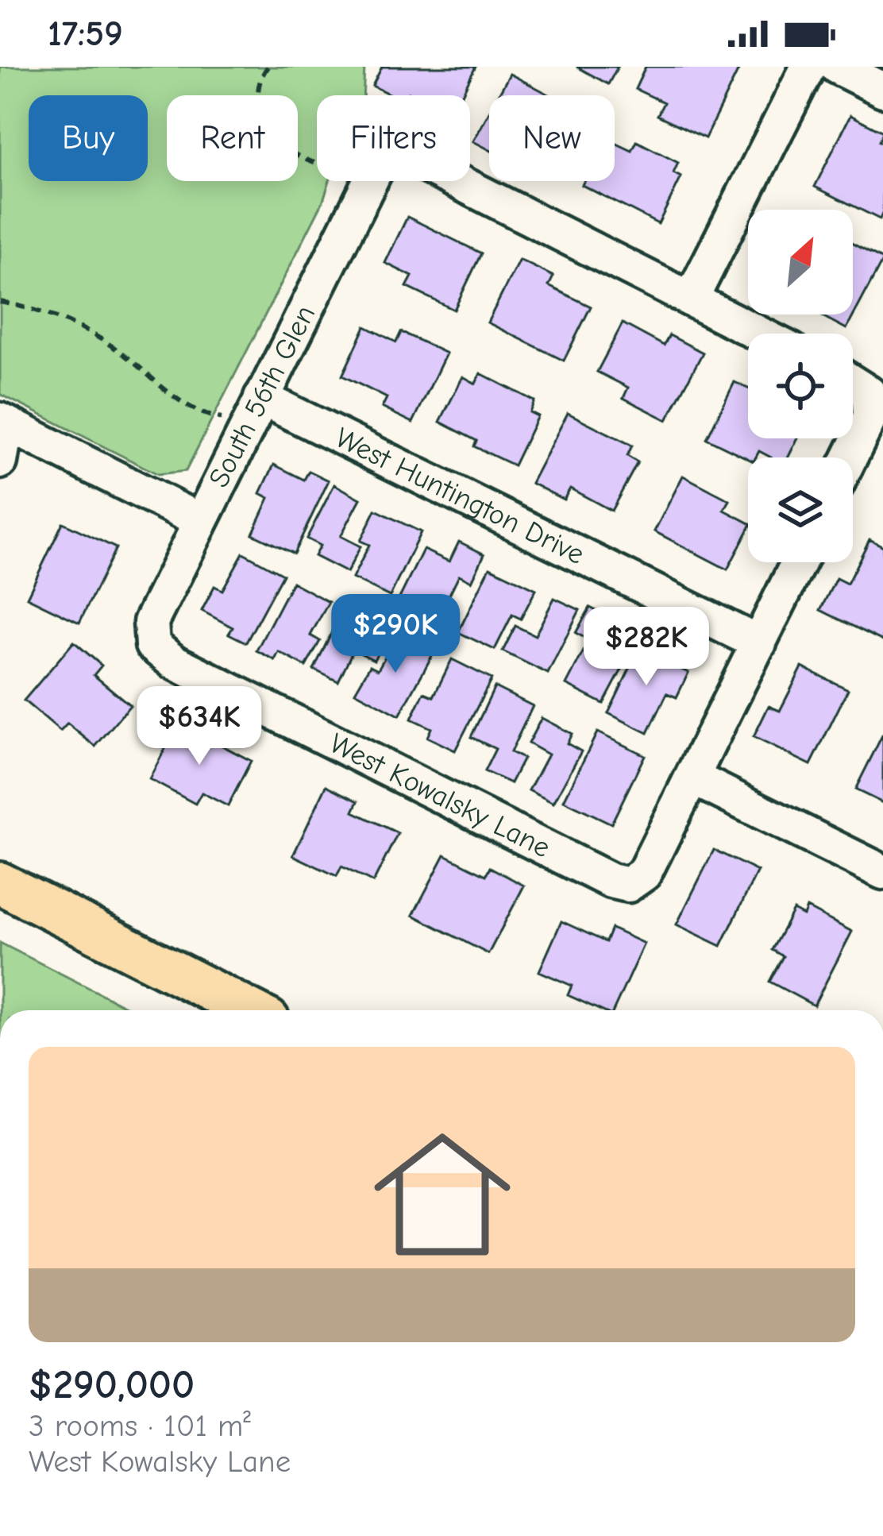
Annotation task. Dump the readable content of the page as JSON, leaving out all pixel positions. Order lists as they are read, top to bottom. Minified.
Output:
{"streets":{"street":["South 56th Glen","West Huntington Drive","West Kowalsky Lane"]},"crossings":[["South 56th Glen","West Huntington Drive"],["South 56th Glen","West Kowalsky Lane"]],"north":"top right","page":{"status":"17:59","chip":["Buy","Rent","Filters","New"],"price":["$290K","$282K","$634K"],"list":[{"name":"$290,000","note":"3 rooms · 101 m² · West Kowalsky Lane"}]}}
